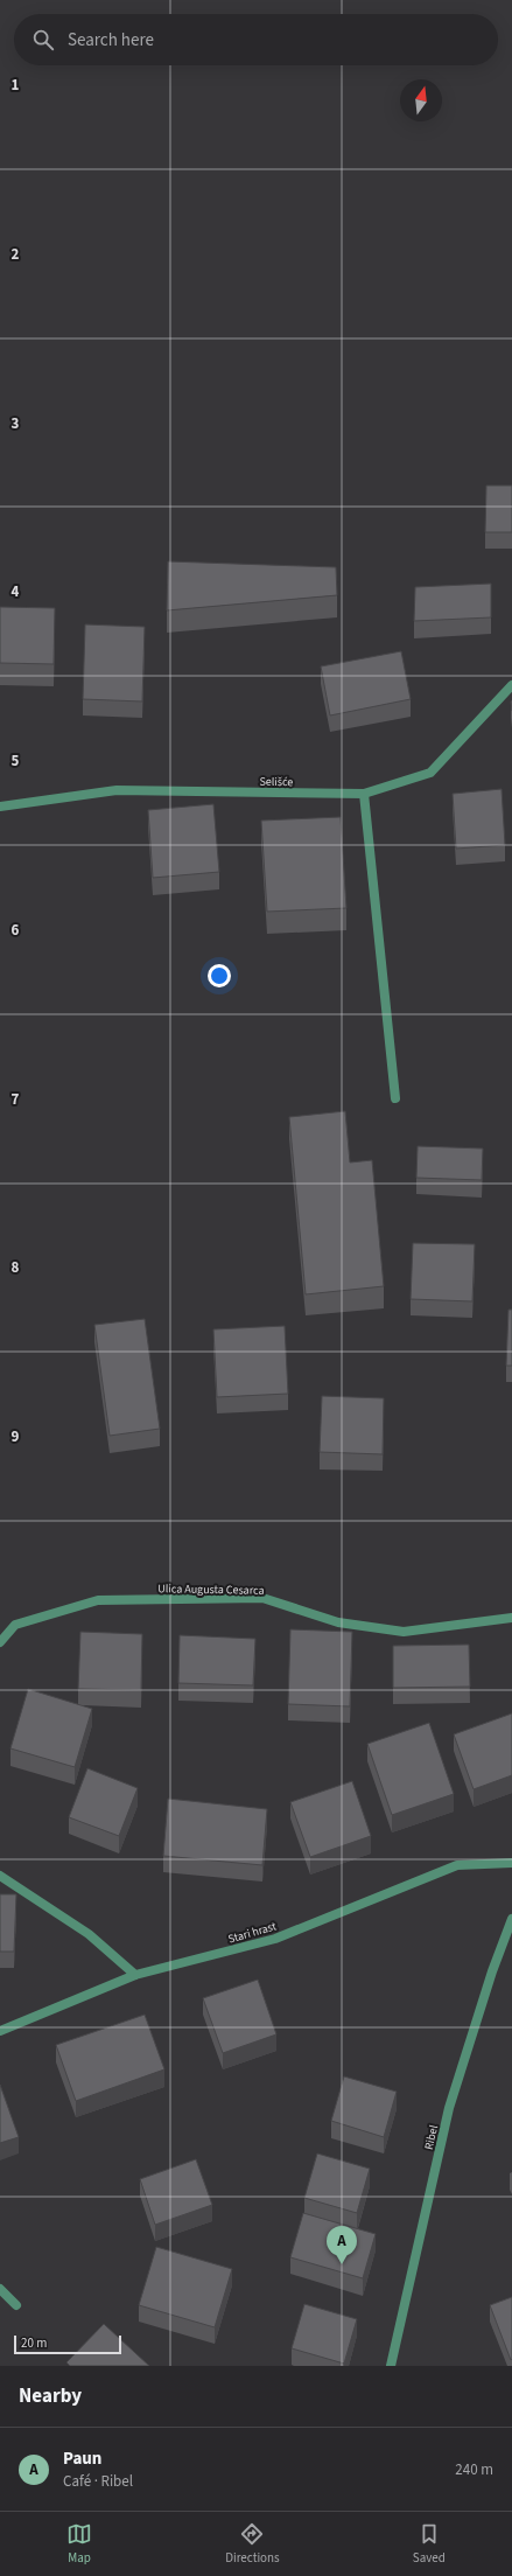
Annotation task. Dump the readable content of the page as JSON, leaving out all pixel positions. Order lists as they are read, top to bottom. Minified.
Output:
{"streets":{"street":["Selišće","Ulica Augusta Cesarca","Stari hrast","Ribel"]},"scale_bar":"20 m","north":"top","page":{"search":"Search here","pins":"A","scale":"20 m","heading":"Nearby","list":[{"mark":"A","name":"Paun","note":"Café · Ribel","value":"240 m"}],"nav":["Map","Directions","Saved"]},"grid":{"rows":["1","2","3","4","5","6","7","8","9"]}}
